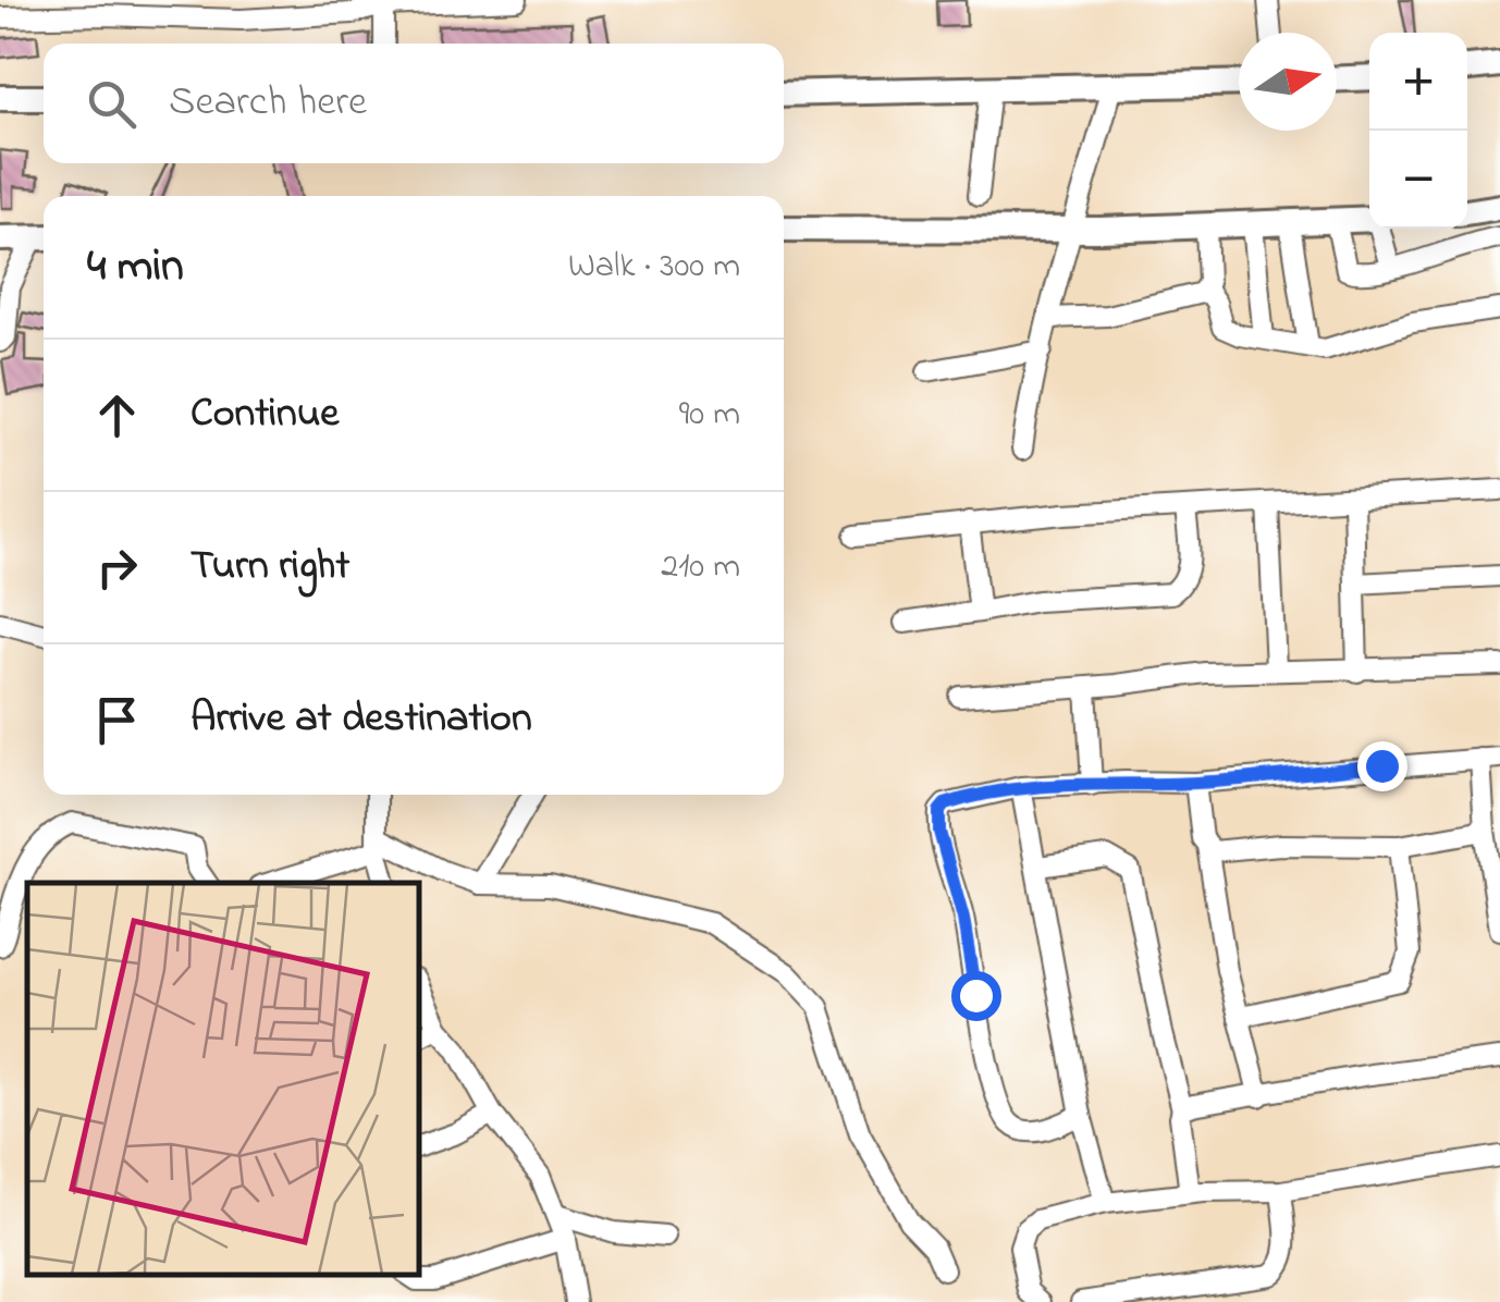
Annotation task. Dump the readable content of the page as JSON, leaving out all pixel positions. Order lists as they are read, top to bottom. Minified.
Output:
{"north":"right","page":{"map_buttons":["+","−"],"search":"Search here","heading":["4 min","Walk · 300 m"],"list":[["Continue","90 m"],["Turn right","210 m"],"Arrive at destination"]}}
